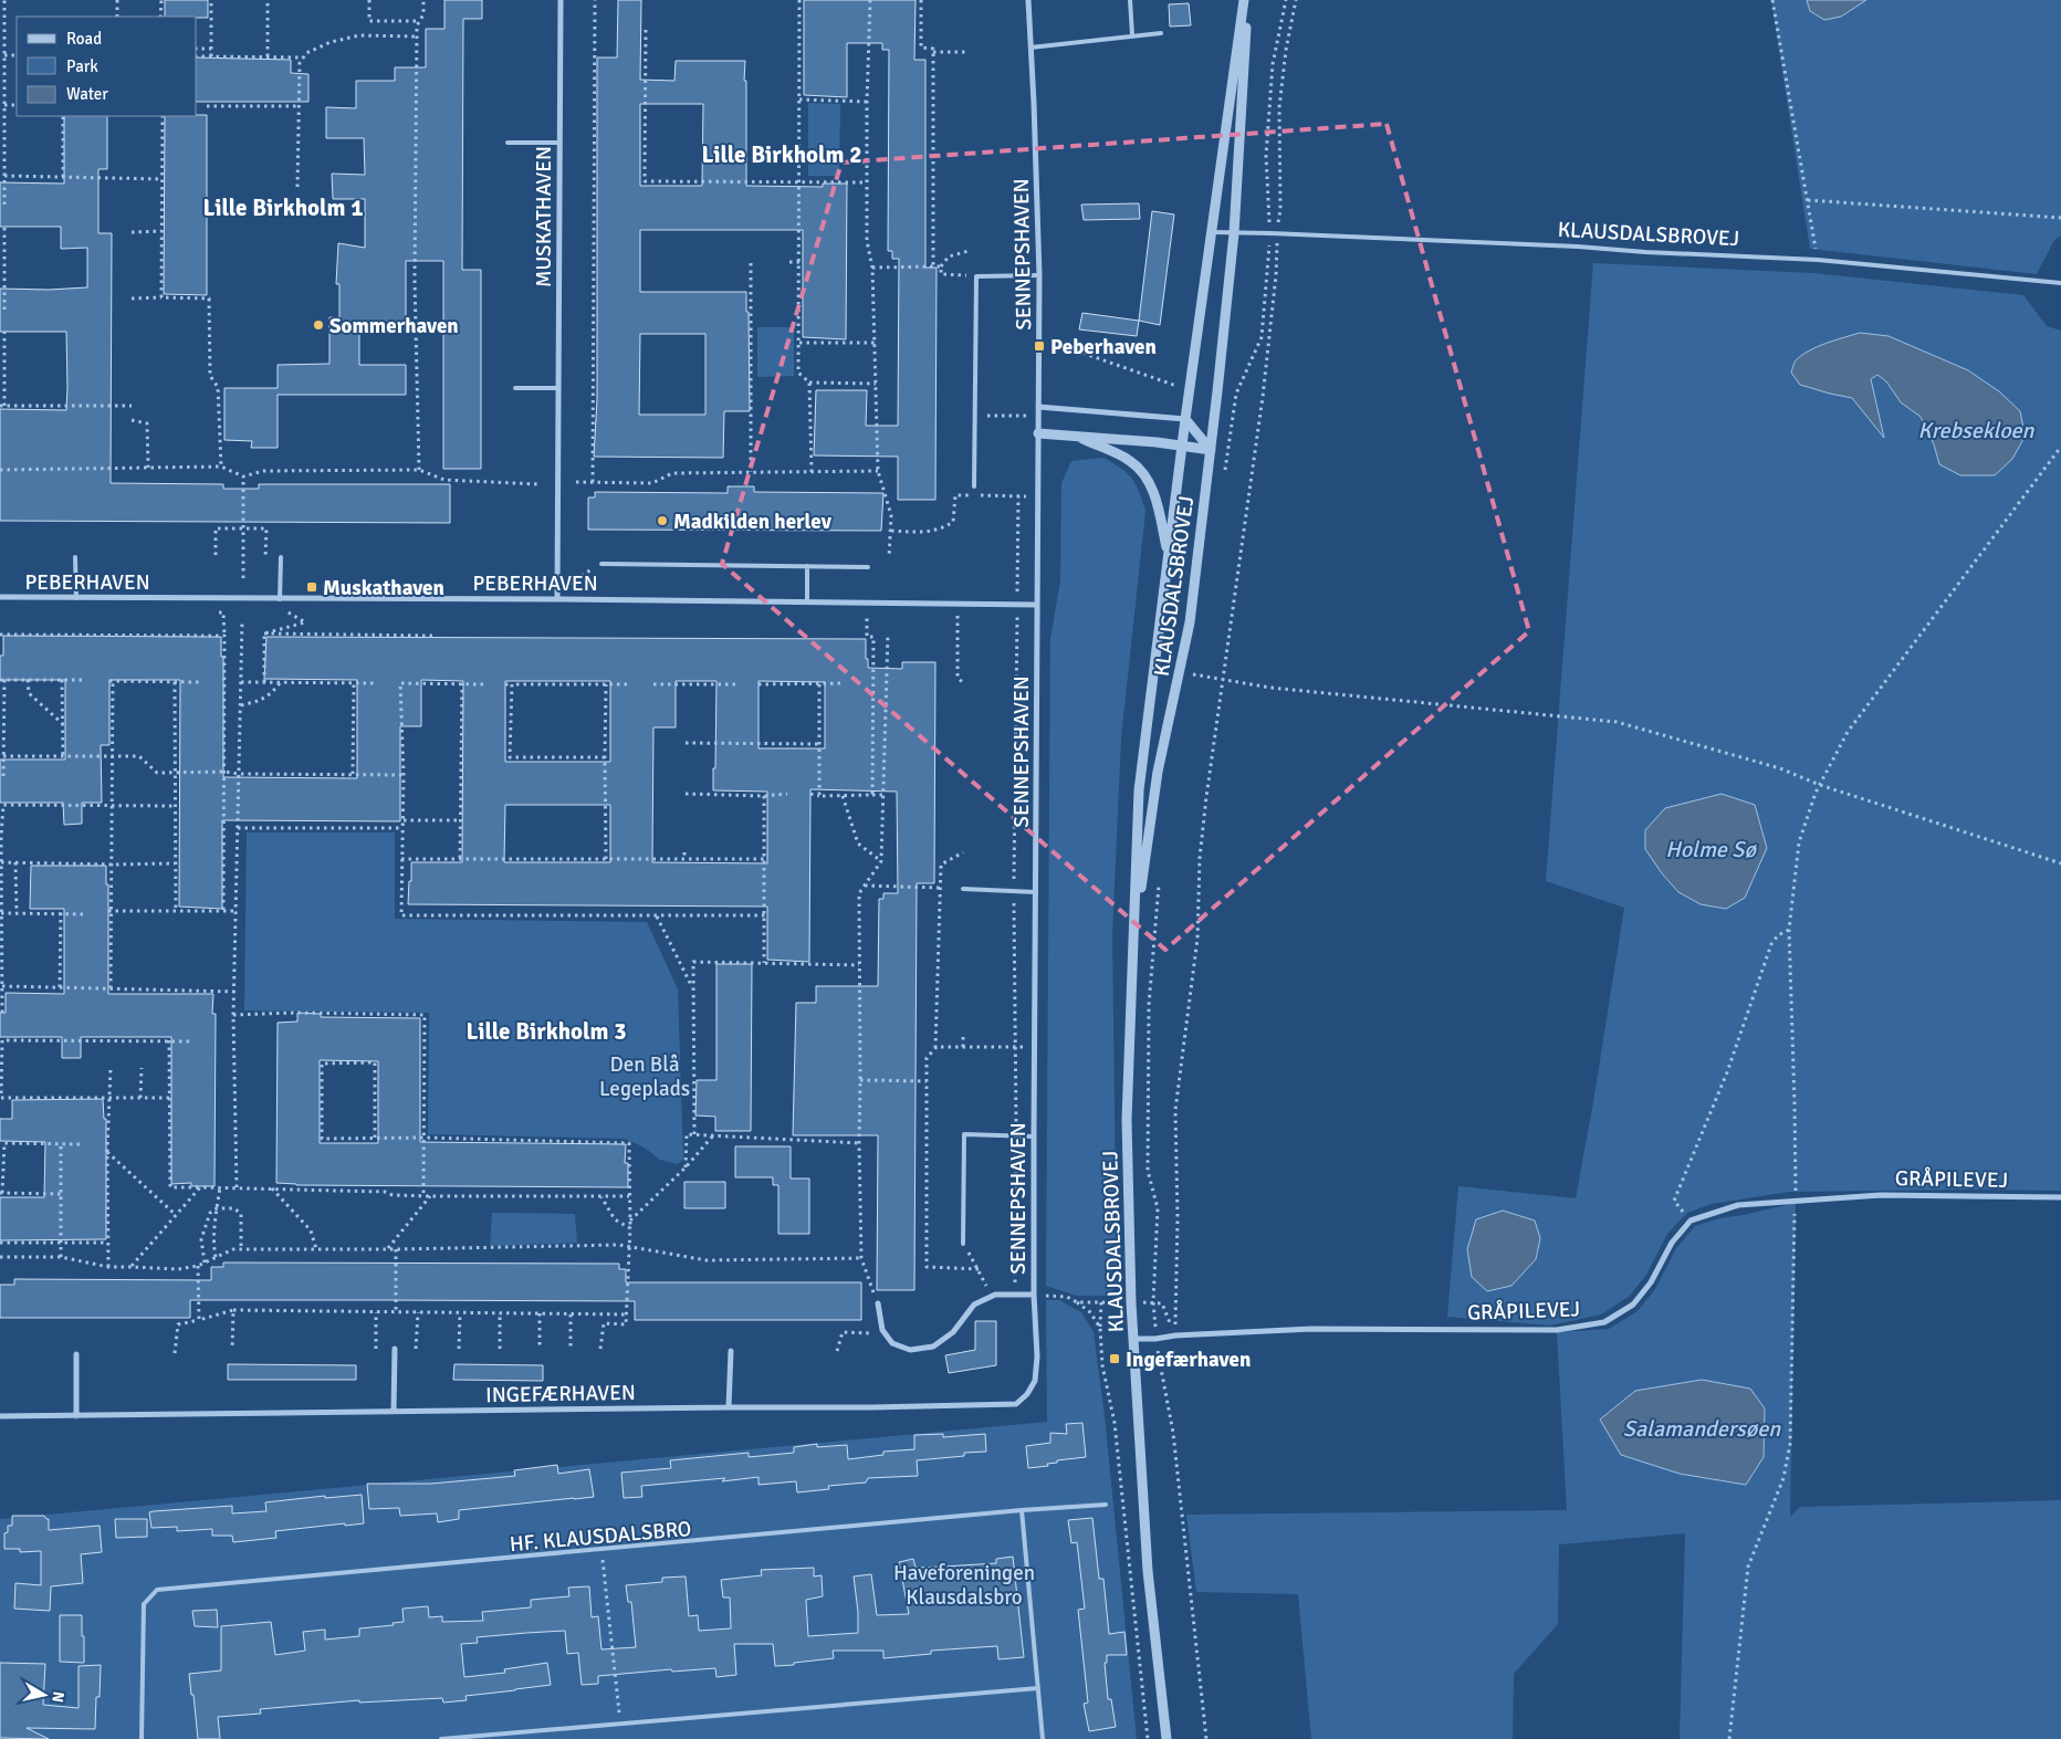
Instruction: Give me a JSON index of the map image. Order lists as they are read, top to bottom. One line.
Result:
{"streets":{"street":["MUSKATHAVEN","KLAUSDALSBROVEJ","SENNEPSHAVEN","PEBERHAVEN","GRÅPILEVEJ","INGEFÆRHAVEN"],"lane":["HF. KLAUSDALSBRO"]},"crossings":[["MUSKATHAVEN","PEBERHAVEN"],["KLAUSDALSBROVEJ","GRÅPILEVEJ"],["SENNEPSHAVEN","PEBERHAVEN"],["SENNEPSHAVEN","INGEFÆRHAVEN"]],"districts":["Lille Birkholm 2","Lille Birkholm 1","Lille Birkholm 3"],"water":["Krebsekloen","Holme Sø","Salamandersøen"],"parks":["Den Blå Legeplads","Haveforeningen Klausdalsbro"],"places":{"other":["Sommerhaven","Madkilden herlev"],"transit":["Peberhaven","Muskathaven","Ingefærhaven"]},"legend":["Road","Park","Water"],"north":"right"}
